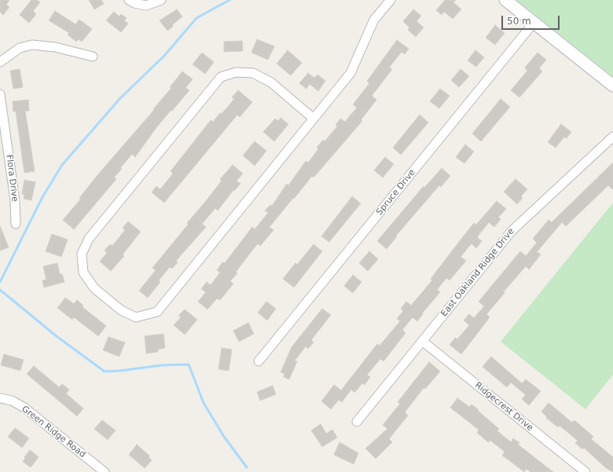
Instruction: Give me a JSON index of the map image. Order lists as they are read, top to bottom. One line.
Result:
{"streets":{"street":["Flora Drive","Spruce Drive","East Oakland Ridge Drive","Ridgecrest Drive","Green Ridge Road"]},"crossings":[["East Oakland Ridge Drive","Ridgecrest Drive"]],"scale_bar":"50 m"}
